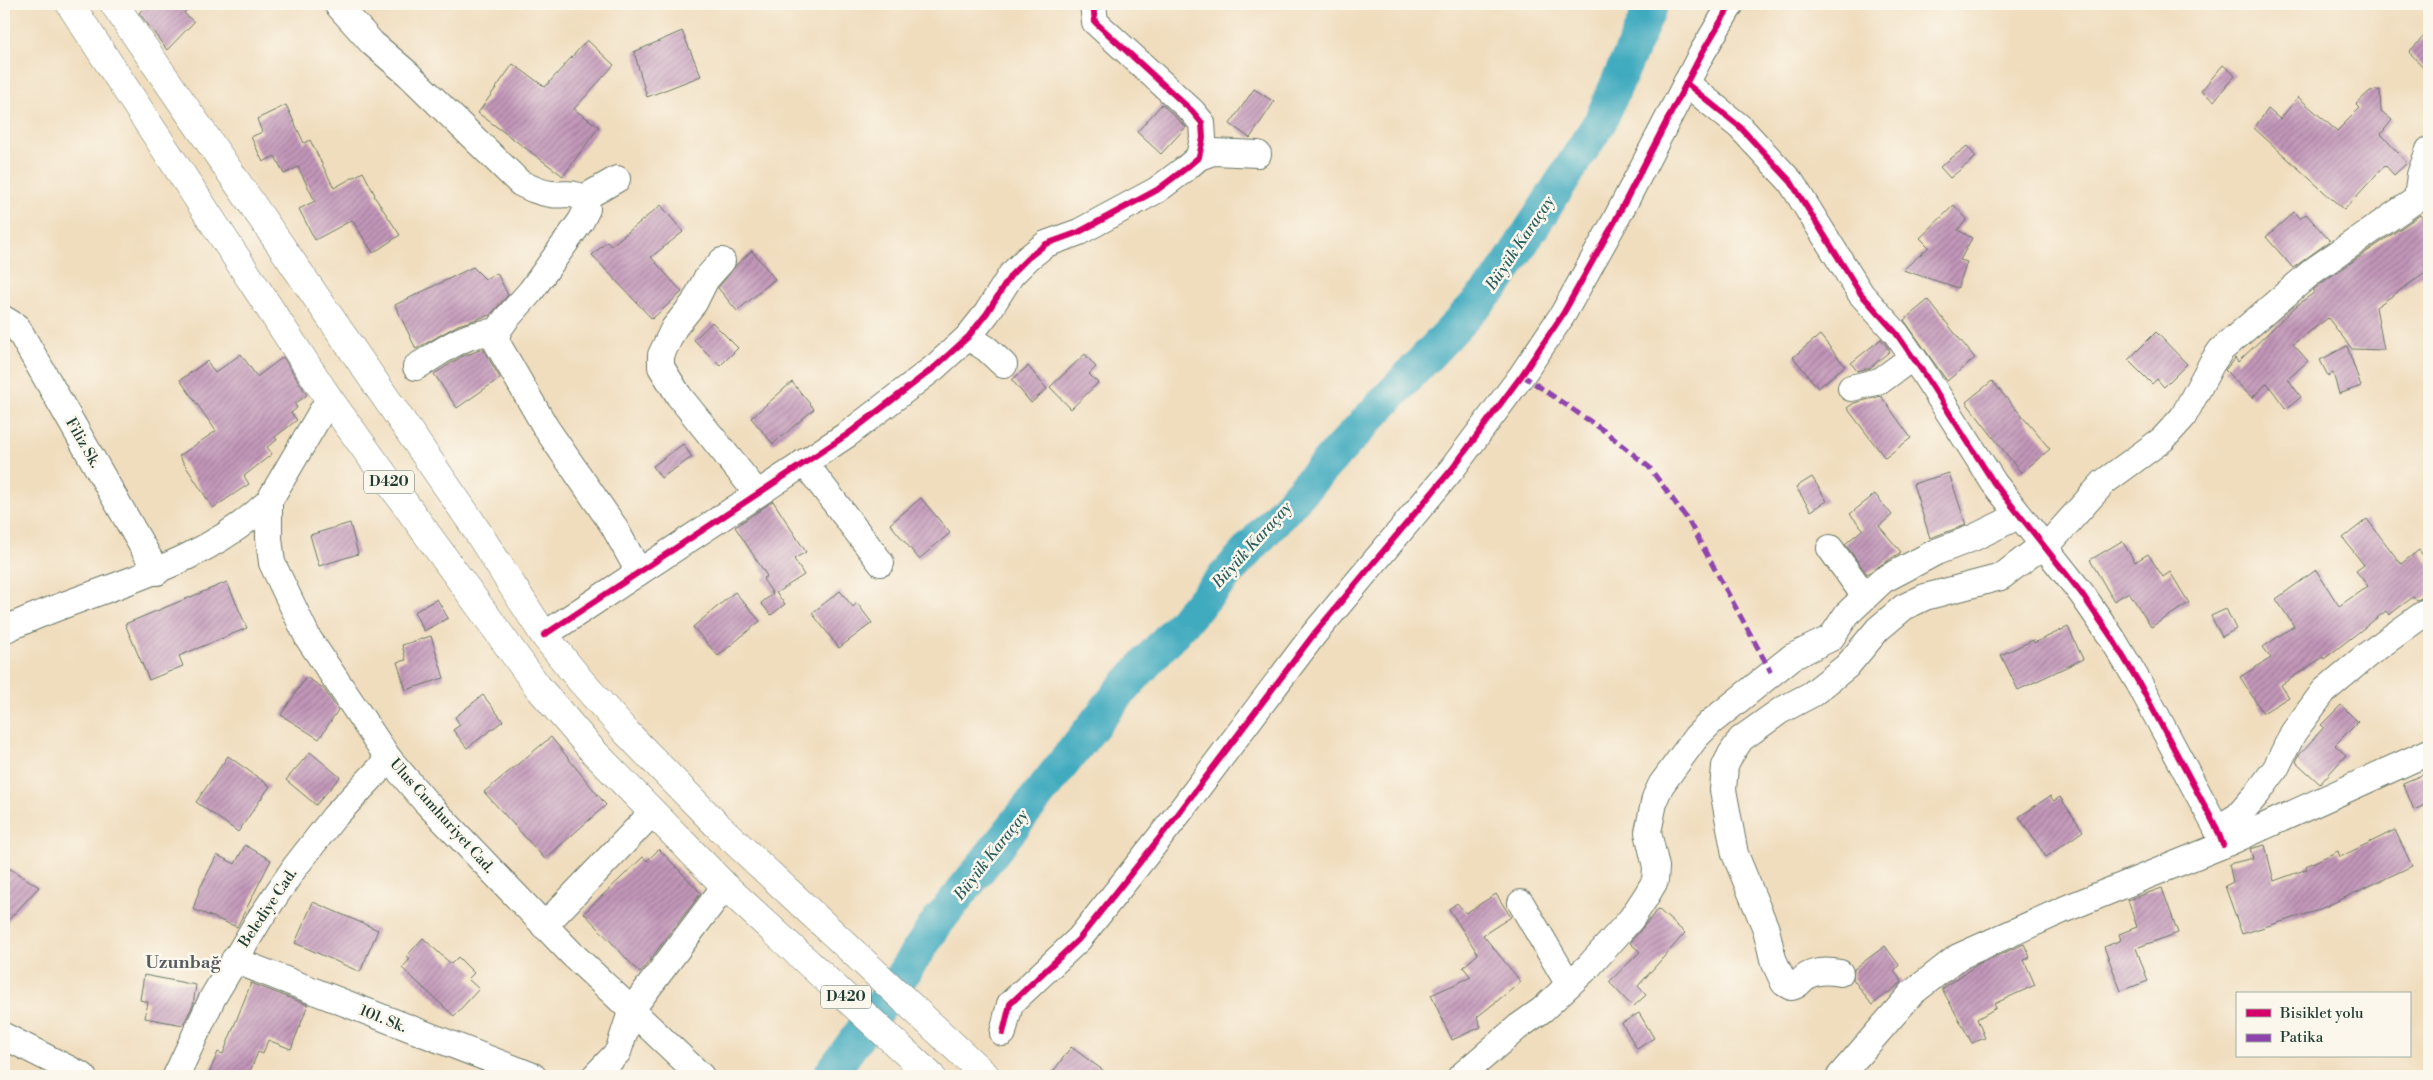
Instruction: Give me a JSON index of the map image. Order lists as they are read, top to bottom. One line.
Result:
{"streets":{"highway":["D420"],"street":["Filiz Sk.","Ulus Cumhuriyet Cad.","Belediye Cad.","101. Sk."]},"crossings":[["D420","Ulus Cumhuriyet Cad."],["Ulus Cumhuriyet Cad.","Belediye Cad."],["Belediye Cad.","101. Sk."]],"districts":["Uzunbağ"],"water":["Büyük Karaçay"],"legend":["Bisiklet yolu","Patika"]}
